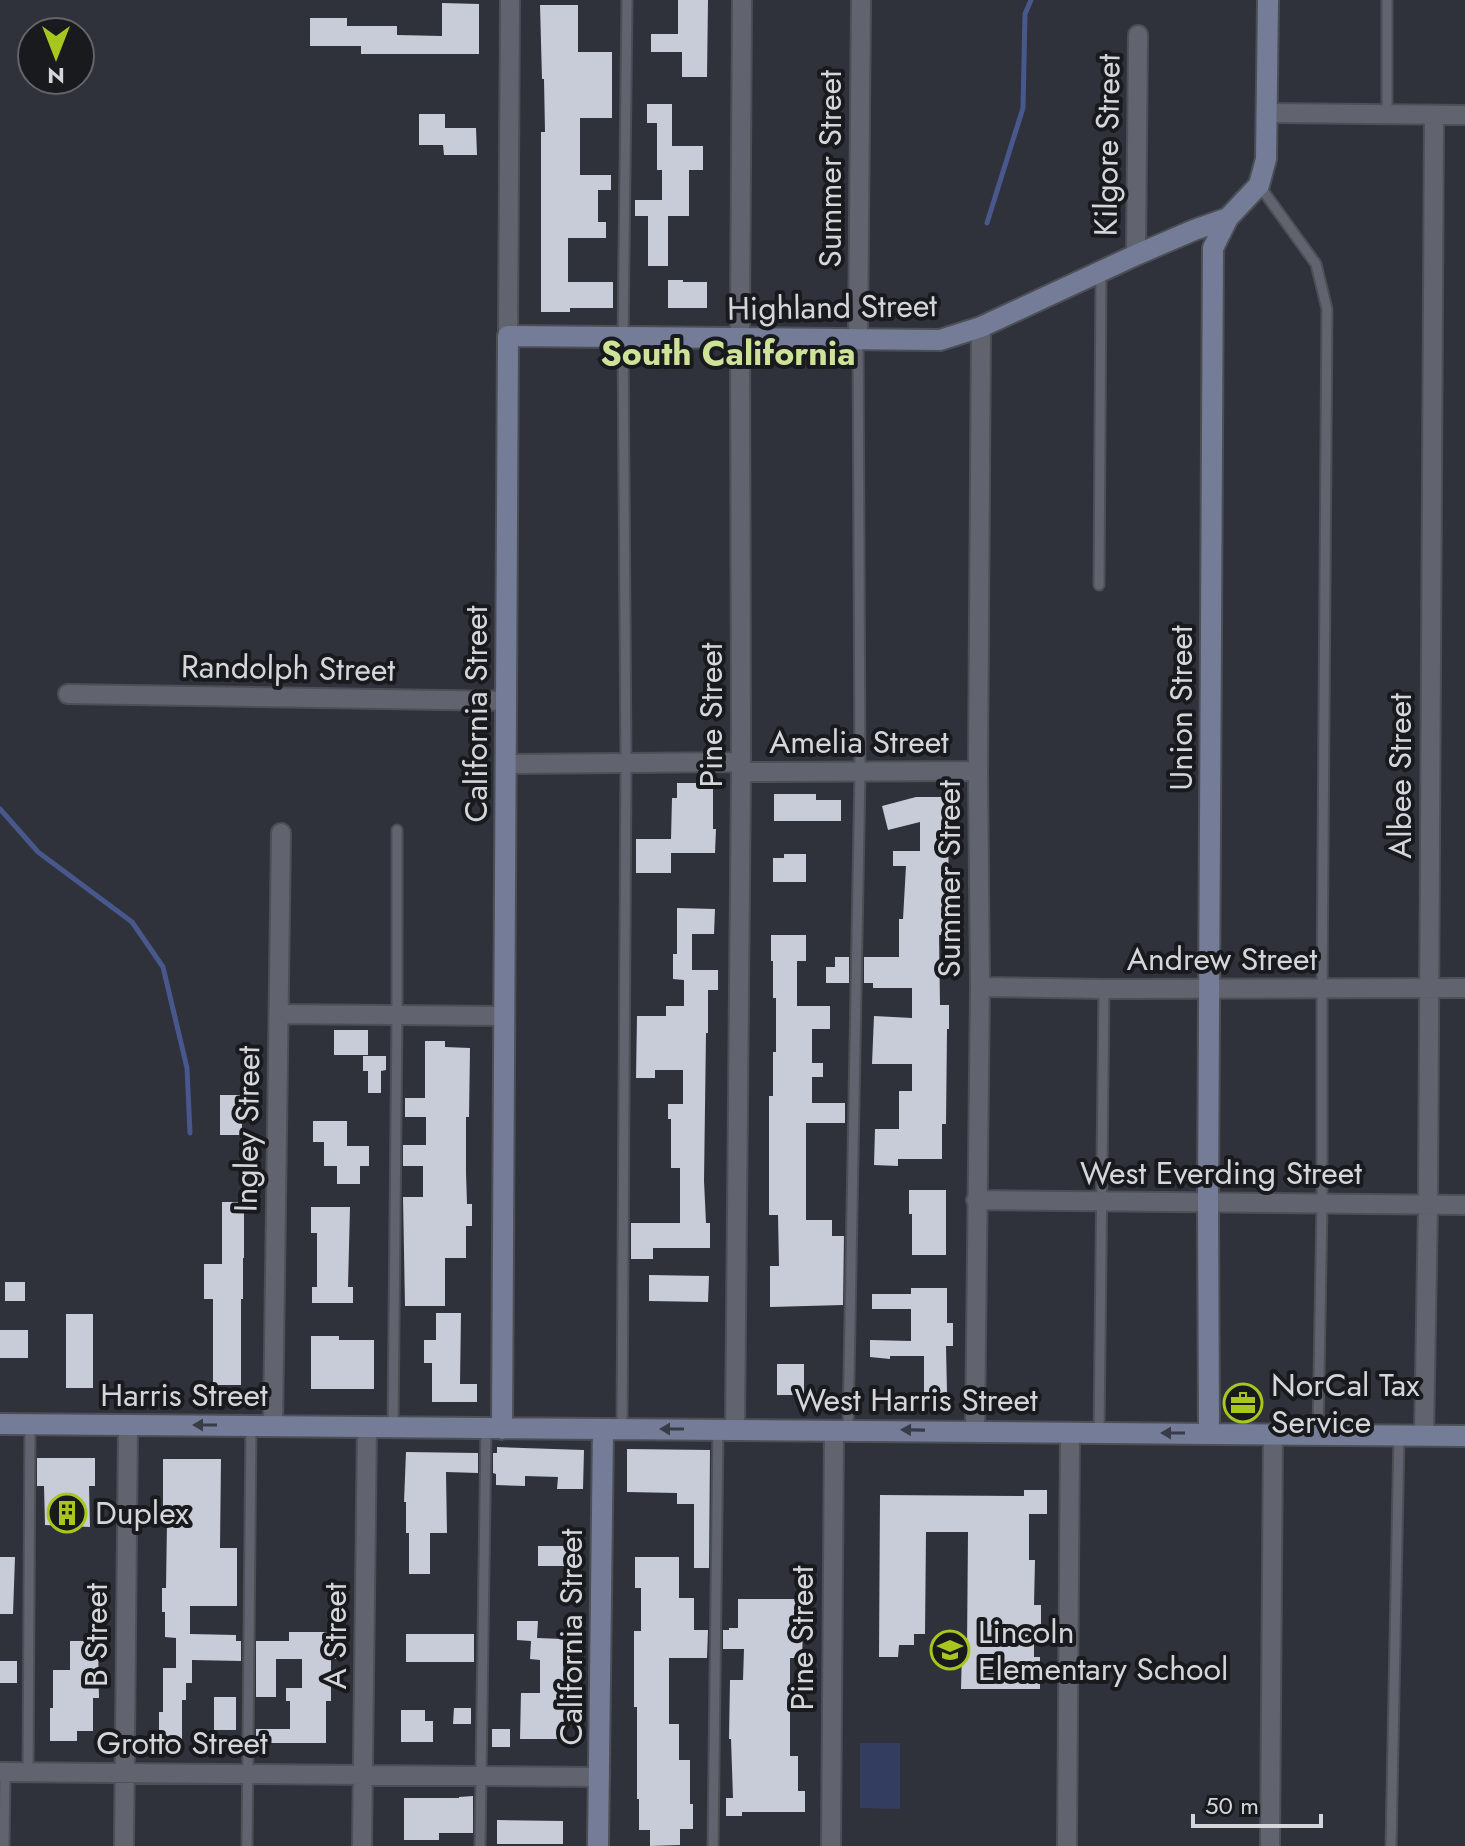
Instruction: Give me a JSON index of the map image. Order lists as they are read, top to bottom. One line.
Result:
{"streets":{"street":["Kilgore Street","Summer Street","Highland Street","Randolph Street","Union Street","California Street","Pine Street","Amelia Street","Albee Street","Andrew Street","Ingley Street","West Everding Street","Harris Street","West Harris Street","B Street","A Street","Grotto Street"]},"crossings":[["Kilgore Street","Highland Street"],["Summer Street","Highland Street"],["Summer Street","Amelia Street"],["Summer Street","Andrew Street"],["Summer Street","West Everding Street"],["Summer Street","West Harris Street"],["Highland Street","Union Street"],["Highland Street","California Street"],["Highland Street","Pine Street"],["Randolph Street","California Street"],["Union Street","Andrew Street"],["Union Street","West Everding Street"],["Union Street","West Harris Street"],["California Street","Amelia Street"],["California Street","West Harris Street"],["California Street","Grotto Street"],["Pine Street","Amelia Street"],["Pine Street","West Harris Street"],["Albee Street","Andrew Street"],["Albee Street","West Everding Street"],["Albee Street","West Harris Street"],["Ingley Street","Harris Street"],["Harris Street","West Harris Street"],["Harris Street","B Street"],["Harris Street","A Street"],["West Harris Street","A Street"],["B Street","Grotto Street"],["A Street","Grotto Street"]],"districts":["South California"],"places":{"office":["NorCal Tax Service"],"building":["Duplex"],"school or university":["Lincoln Elementary School"]},"scale_bar":"50 m","north":"bottom"}
